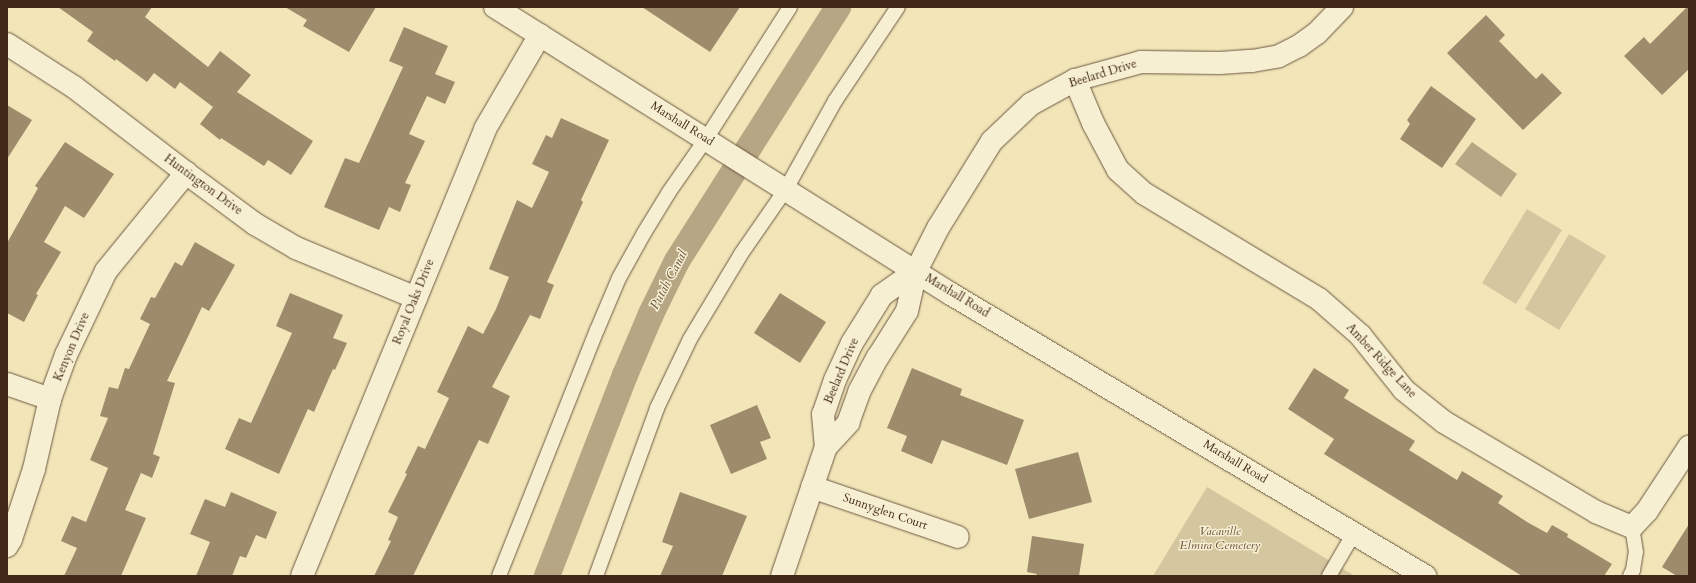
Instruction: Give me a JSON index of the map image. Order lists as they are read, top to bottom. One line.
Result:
{"streets":{"street":["Beelard Drive","Marshall Road","Huntington Drive","Royal Oaks Drive","Kenyon Drive","Amber Ridge Lane","Sunnyglen Court"]},"crossings":[["Beelard Drive","Marshall Road"],["Beelard Drive","Amber Ridge Lane"],["Beelard Drive","Sunnyglen Court"],["Marshall Road","Royal Oaks Drive"],["Huntington Drive","Royal Oaks Drive"],["Huntington Drive","Kenyon Drive"]],"water":["Putah Canal"],"parks":["Vacaville Elmira Cemetery"]}
